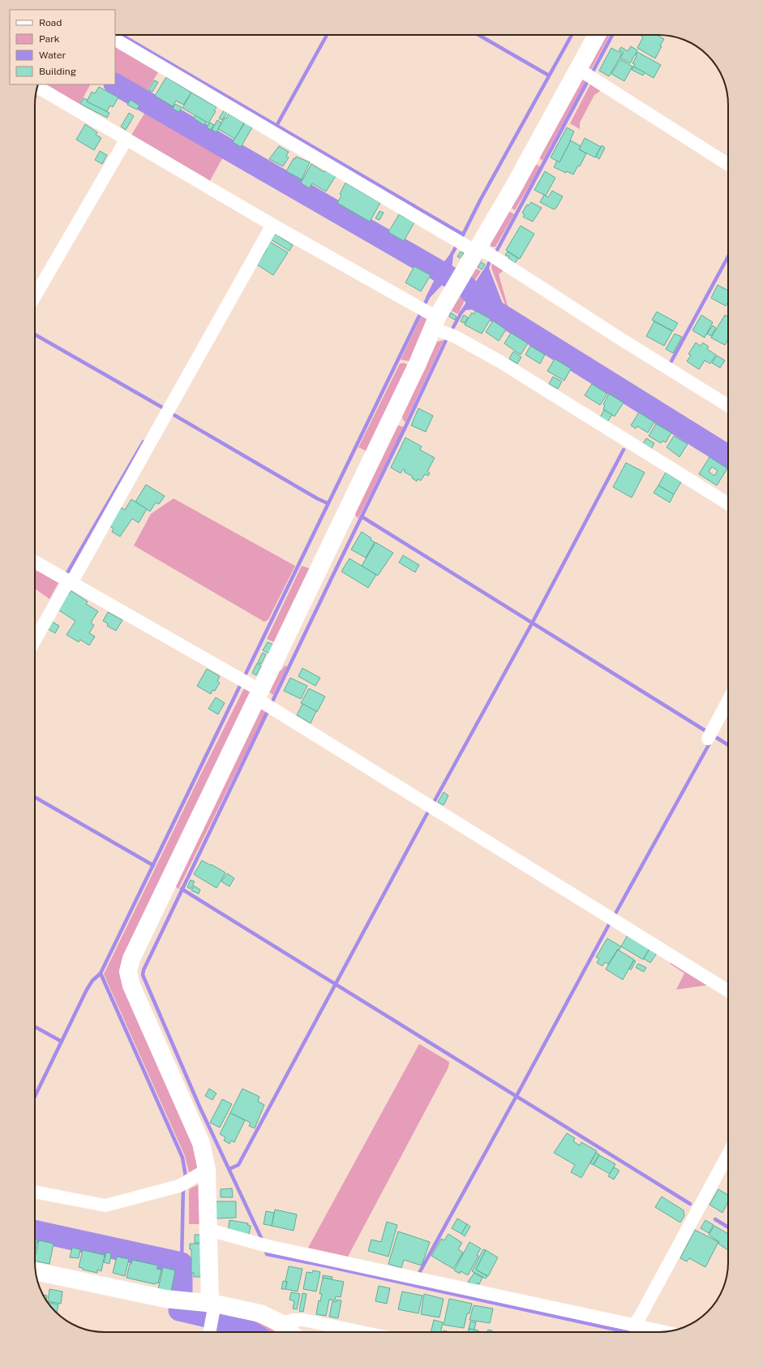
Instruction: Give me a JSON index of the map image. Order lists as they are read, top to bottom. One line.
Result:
{"legend":["Road","Park","Water","Building"]}
